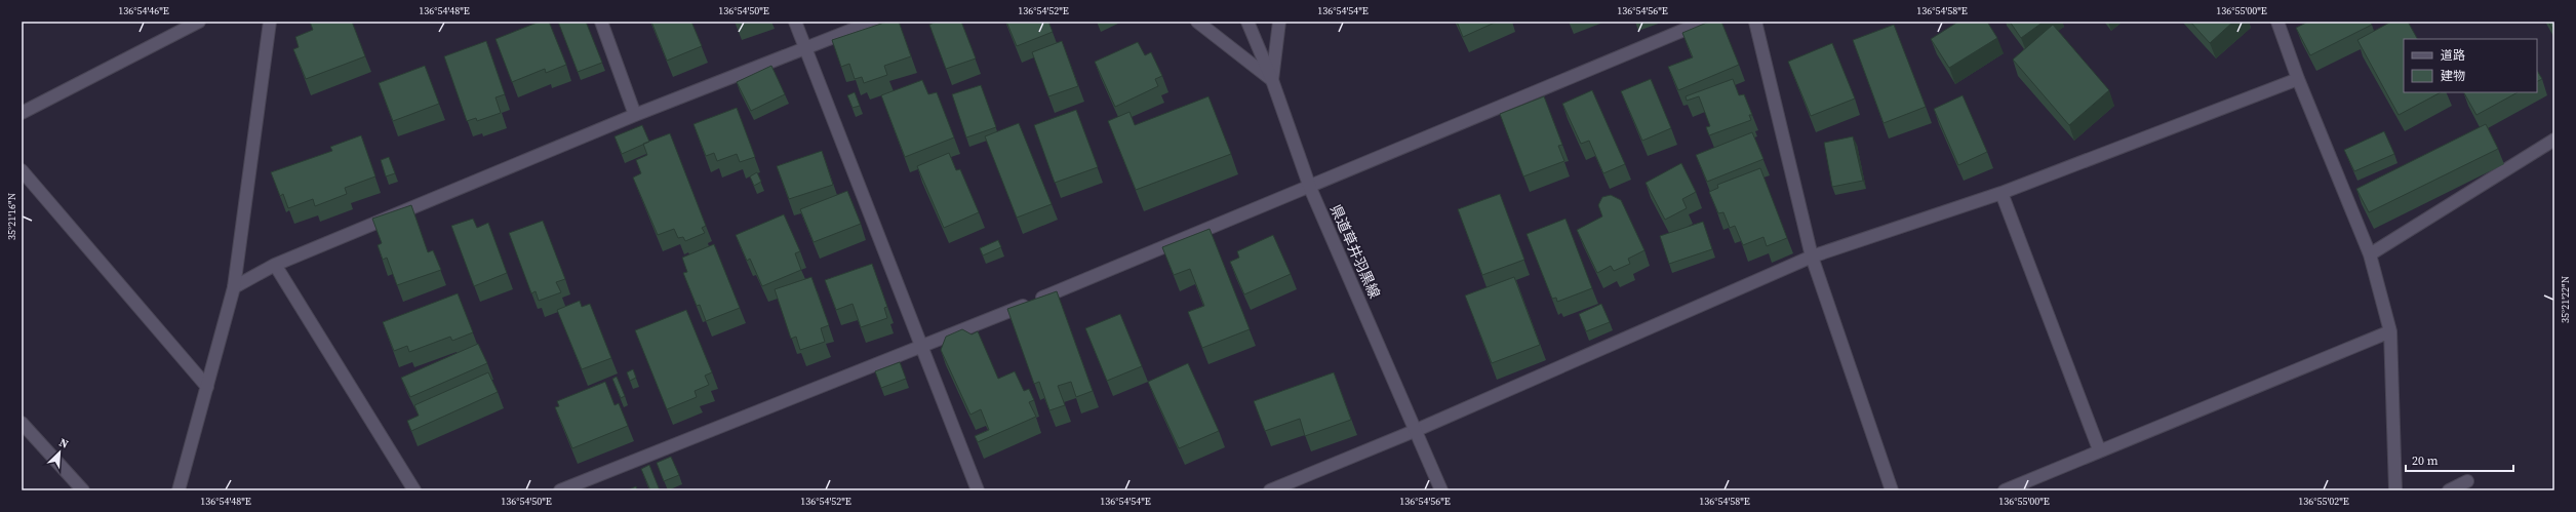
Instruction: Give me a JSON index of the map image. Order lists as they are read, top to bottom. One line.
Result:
{"streets":{"street":["県道草井羽黒線"]},"legend":["道路","建物"],"scale_bar":"20 m","north":"top right","coordinates":["136°54'46\"E","136°54'48\"E","136°54'50\"E","136°54'52\"E","136°54'54\"E","136°54'56\"E","136°54'58\"E","136°55'00\"E","35°21'16\"N","35°21'22\"N","136°55'02\"E"]}
